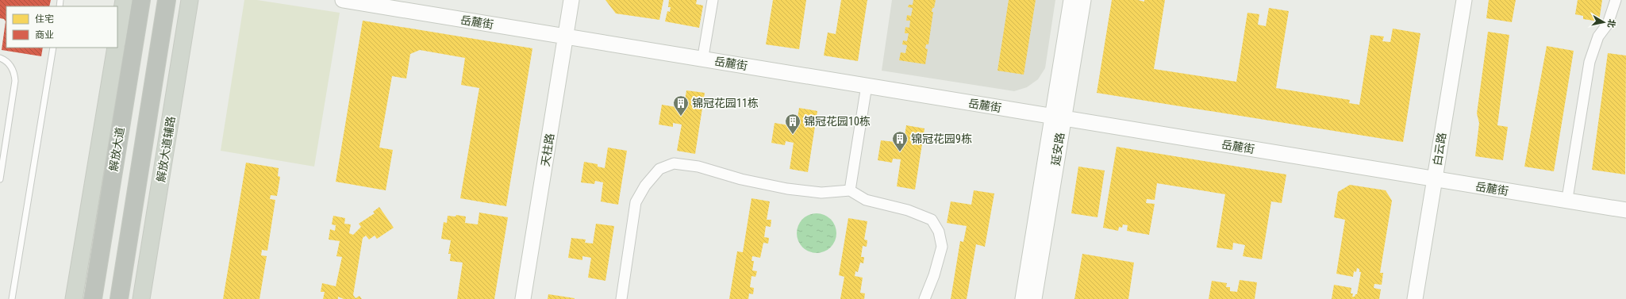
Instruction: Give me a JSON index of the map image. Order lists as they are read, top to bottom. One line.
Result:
{"streets":{"highway":["解放大道"],"main road":["解放大道辅路"],"street":["岳麓街","延安路","白云路","天柱路"]},"crossings":[["岳麓街","延安路"],["岳麓街","白云路"],["岳麓街","天柱路"]],"places":{"building":["锦冠花园11栋","锦冠花园10栋","锦冠花园9栋"]},"legend":["住宅","商业"],"north":"right"}
